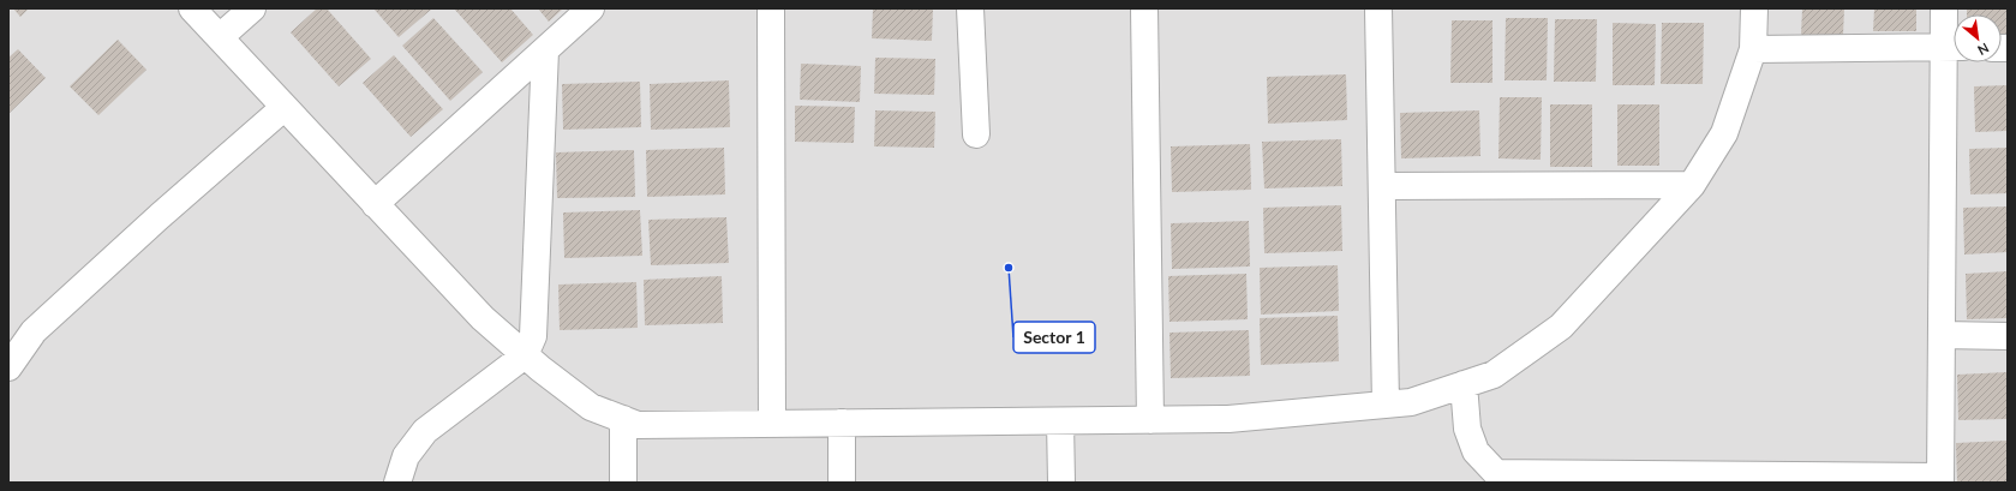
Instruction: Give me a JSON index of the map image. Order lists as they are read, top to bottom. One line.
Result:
{"places":["Sector 1"],"north":"bottom right"}
